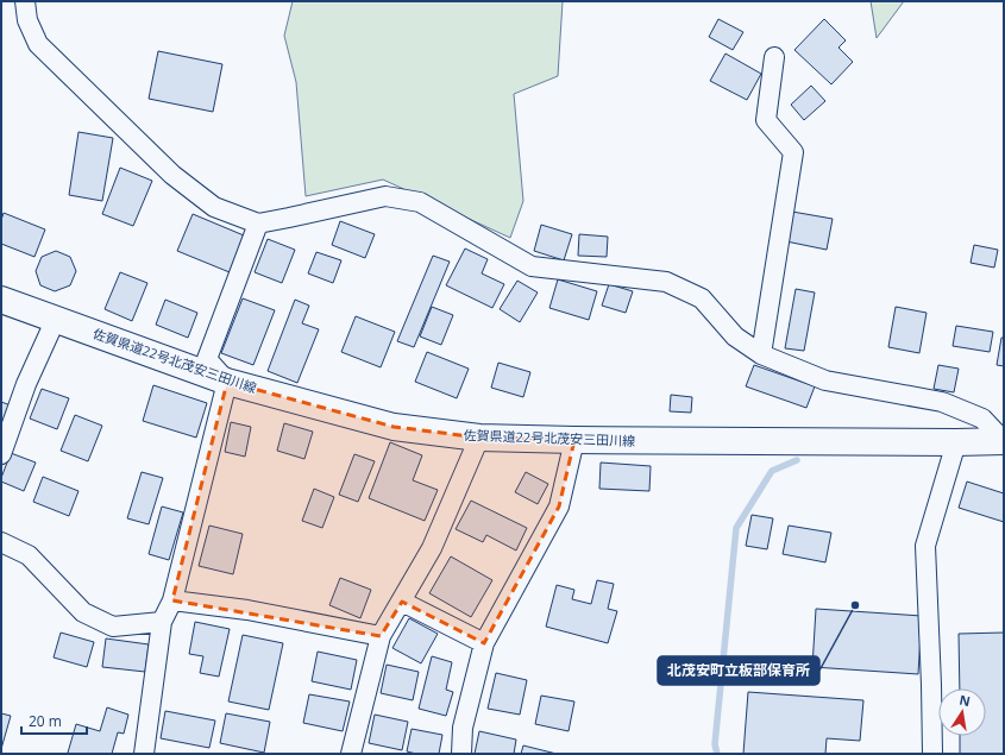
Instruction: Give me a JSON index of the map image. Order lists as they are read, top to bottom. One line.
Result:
{"streets":{"main road":["佐賀県道22号北茂安三田川線"]},"places":["北茂安町立板部保育所"],"scale_bar":"20 m","north":"top"}
